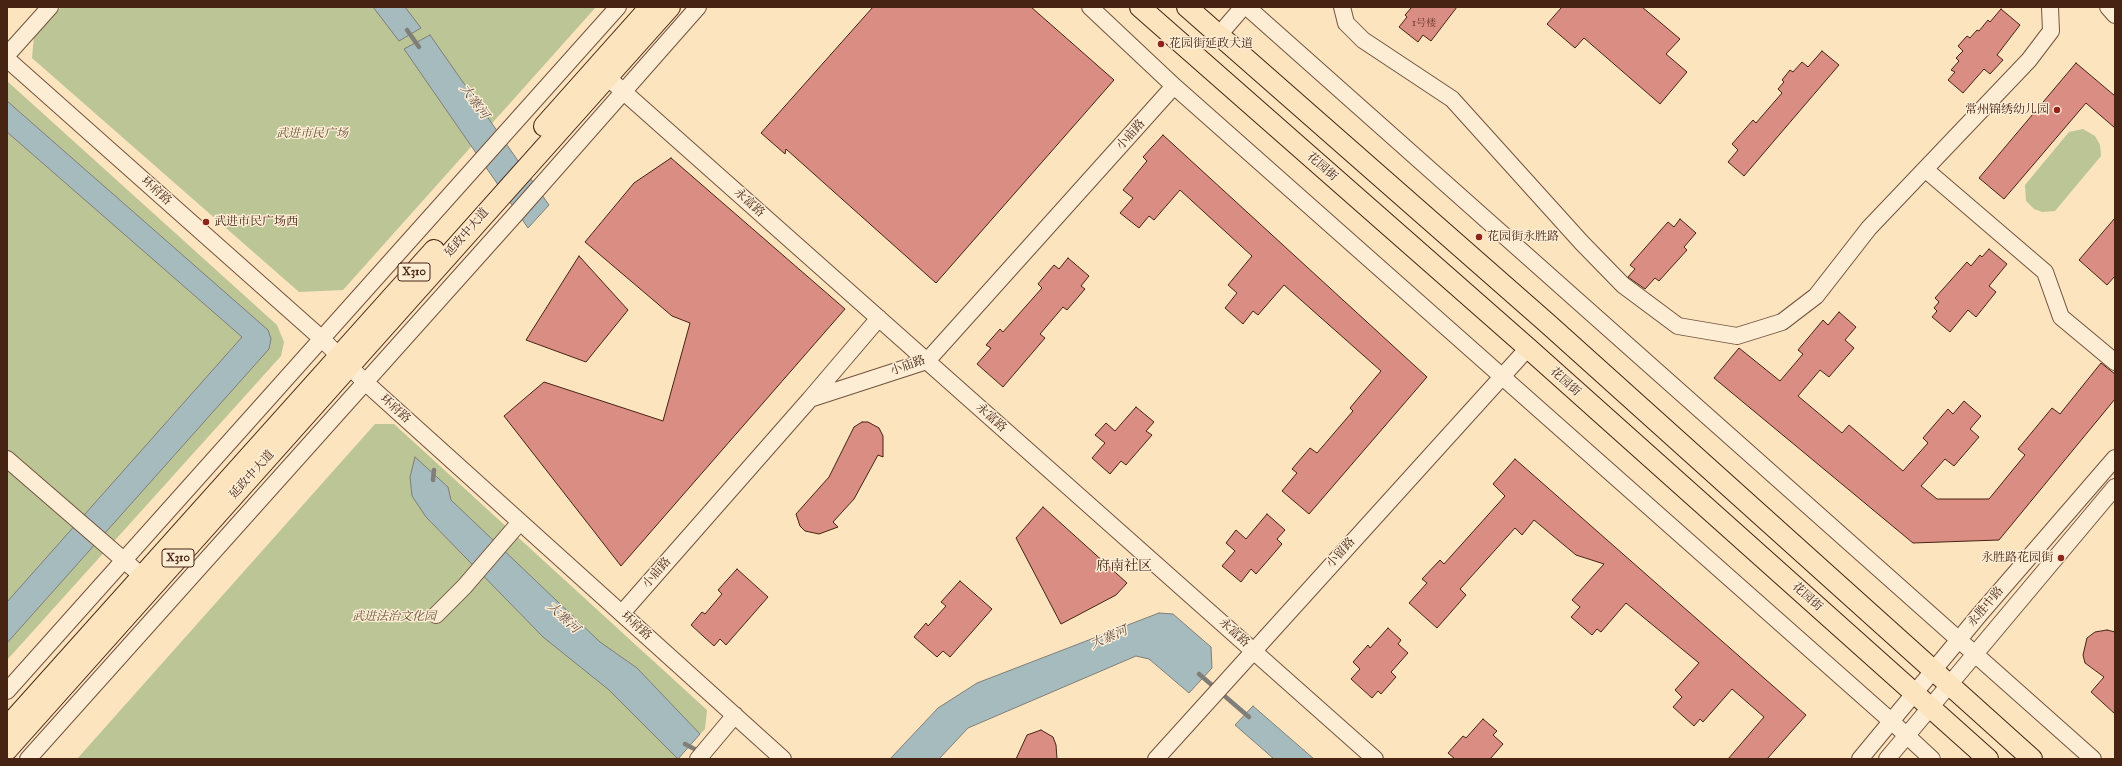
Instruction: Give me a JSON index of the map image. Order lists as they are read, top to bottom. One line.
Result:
{"streets":{"main road":["花园街","延政中大道","X310"],"street":["小庙路","环府路","永富路","小留路","永胜中路"]},"crossings":[["小庙路","环府路"],["小庙路","永富路"],["花园街","小留路"],["花园街","永胜中路"],["环府路","延政中大道"],["永富路","X310"],["永富路","小留路"],["延政中大道","X310"]],"districts":["府南社区"],"water":["大寨河"],"parks":["武进市民广场","武进法治文化园"],"places":["花园街延政大道","常州锦绣幼儿园","武进市民广场西","花园街永胜路","永胜路花园街"],"house_numbers":["1号楼"]}
